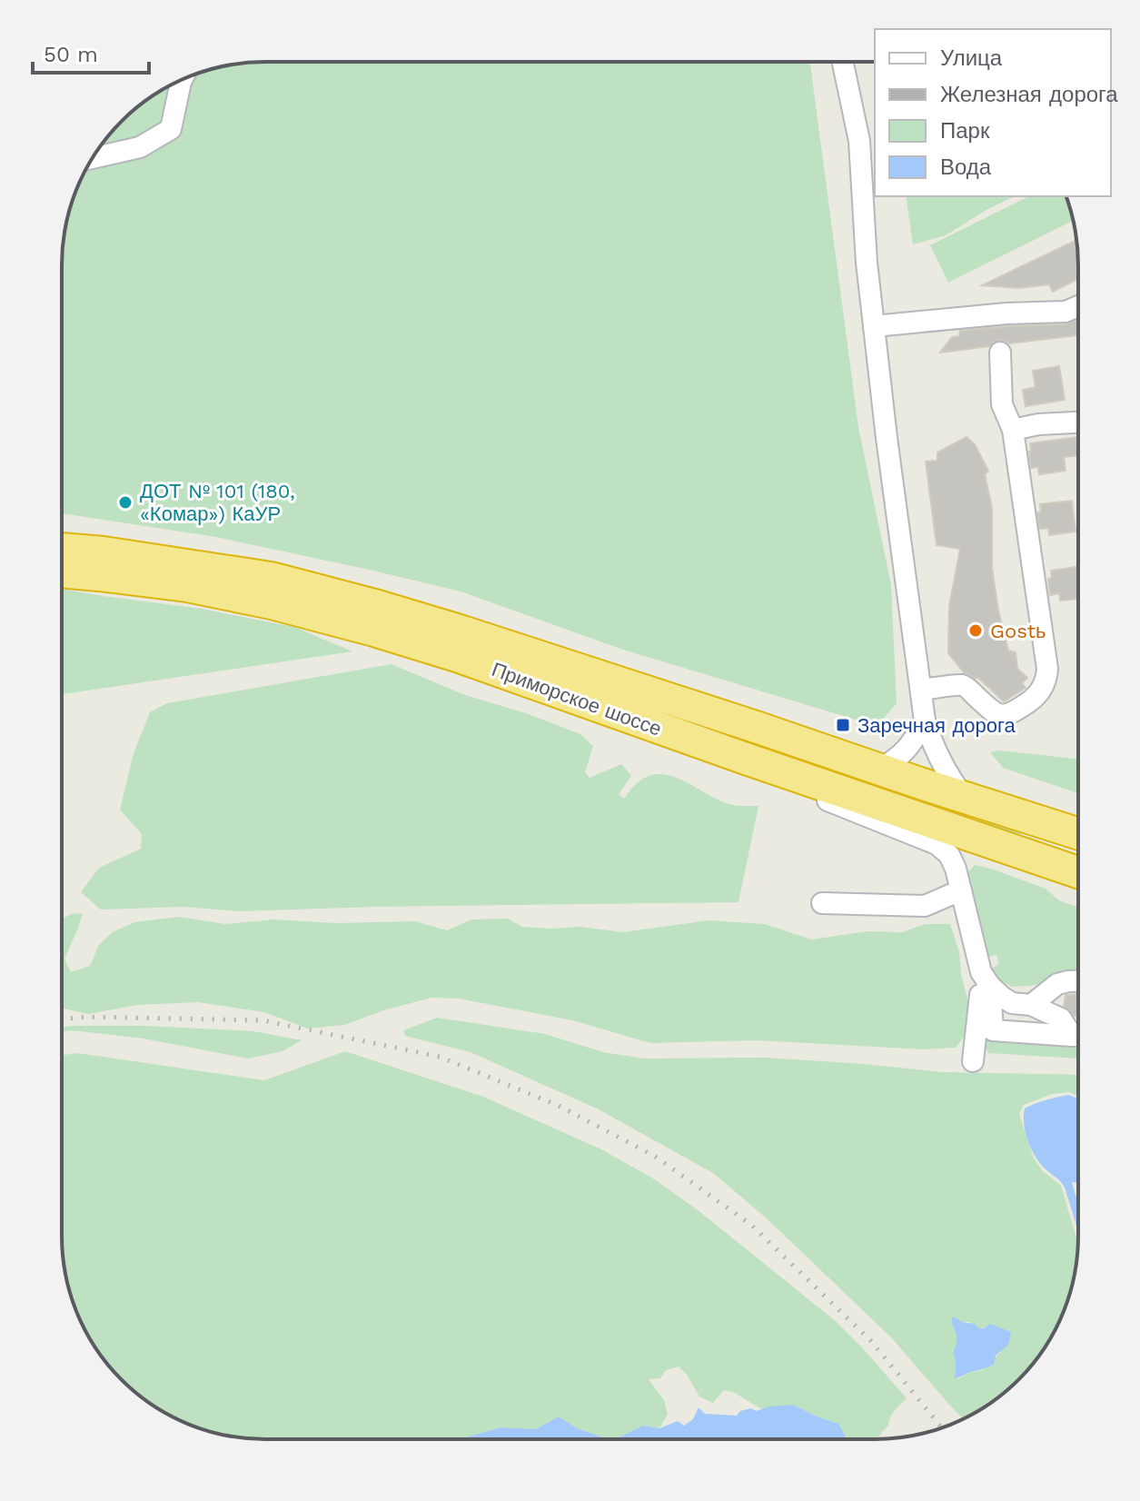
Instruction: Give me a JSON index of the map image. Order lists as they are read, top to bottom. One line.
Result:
{"streets":{"highway":["Приморское шоссе"]},"places":{"other":["ДОТ № 101 (180, «Комар») КаУР","Gostь"],"transit":["Заречная дорога"]},"legend":["Улица","Железная дорога","Парк","Вода"],"scale_bar":"50 m"}
